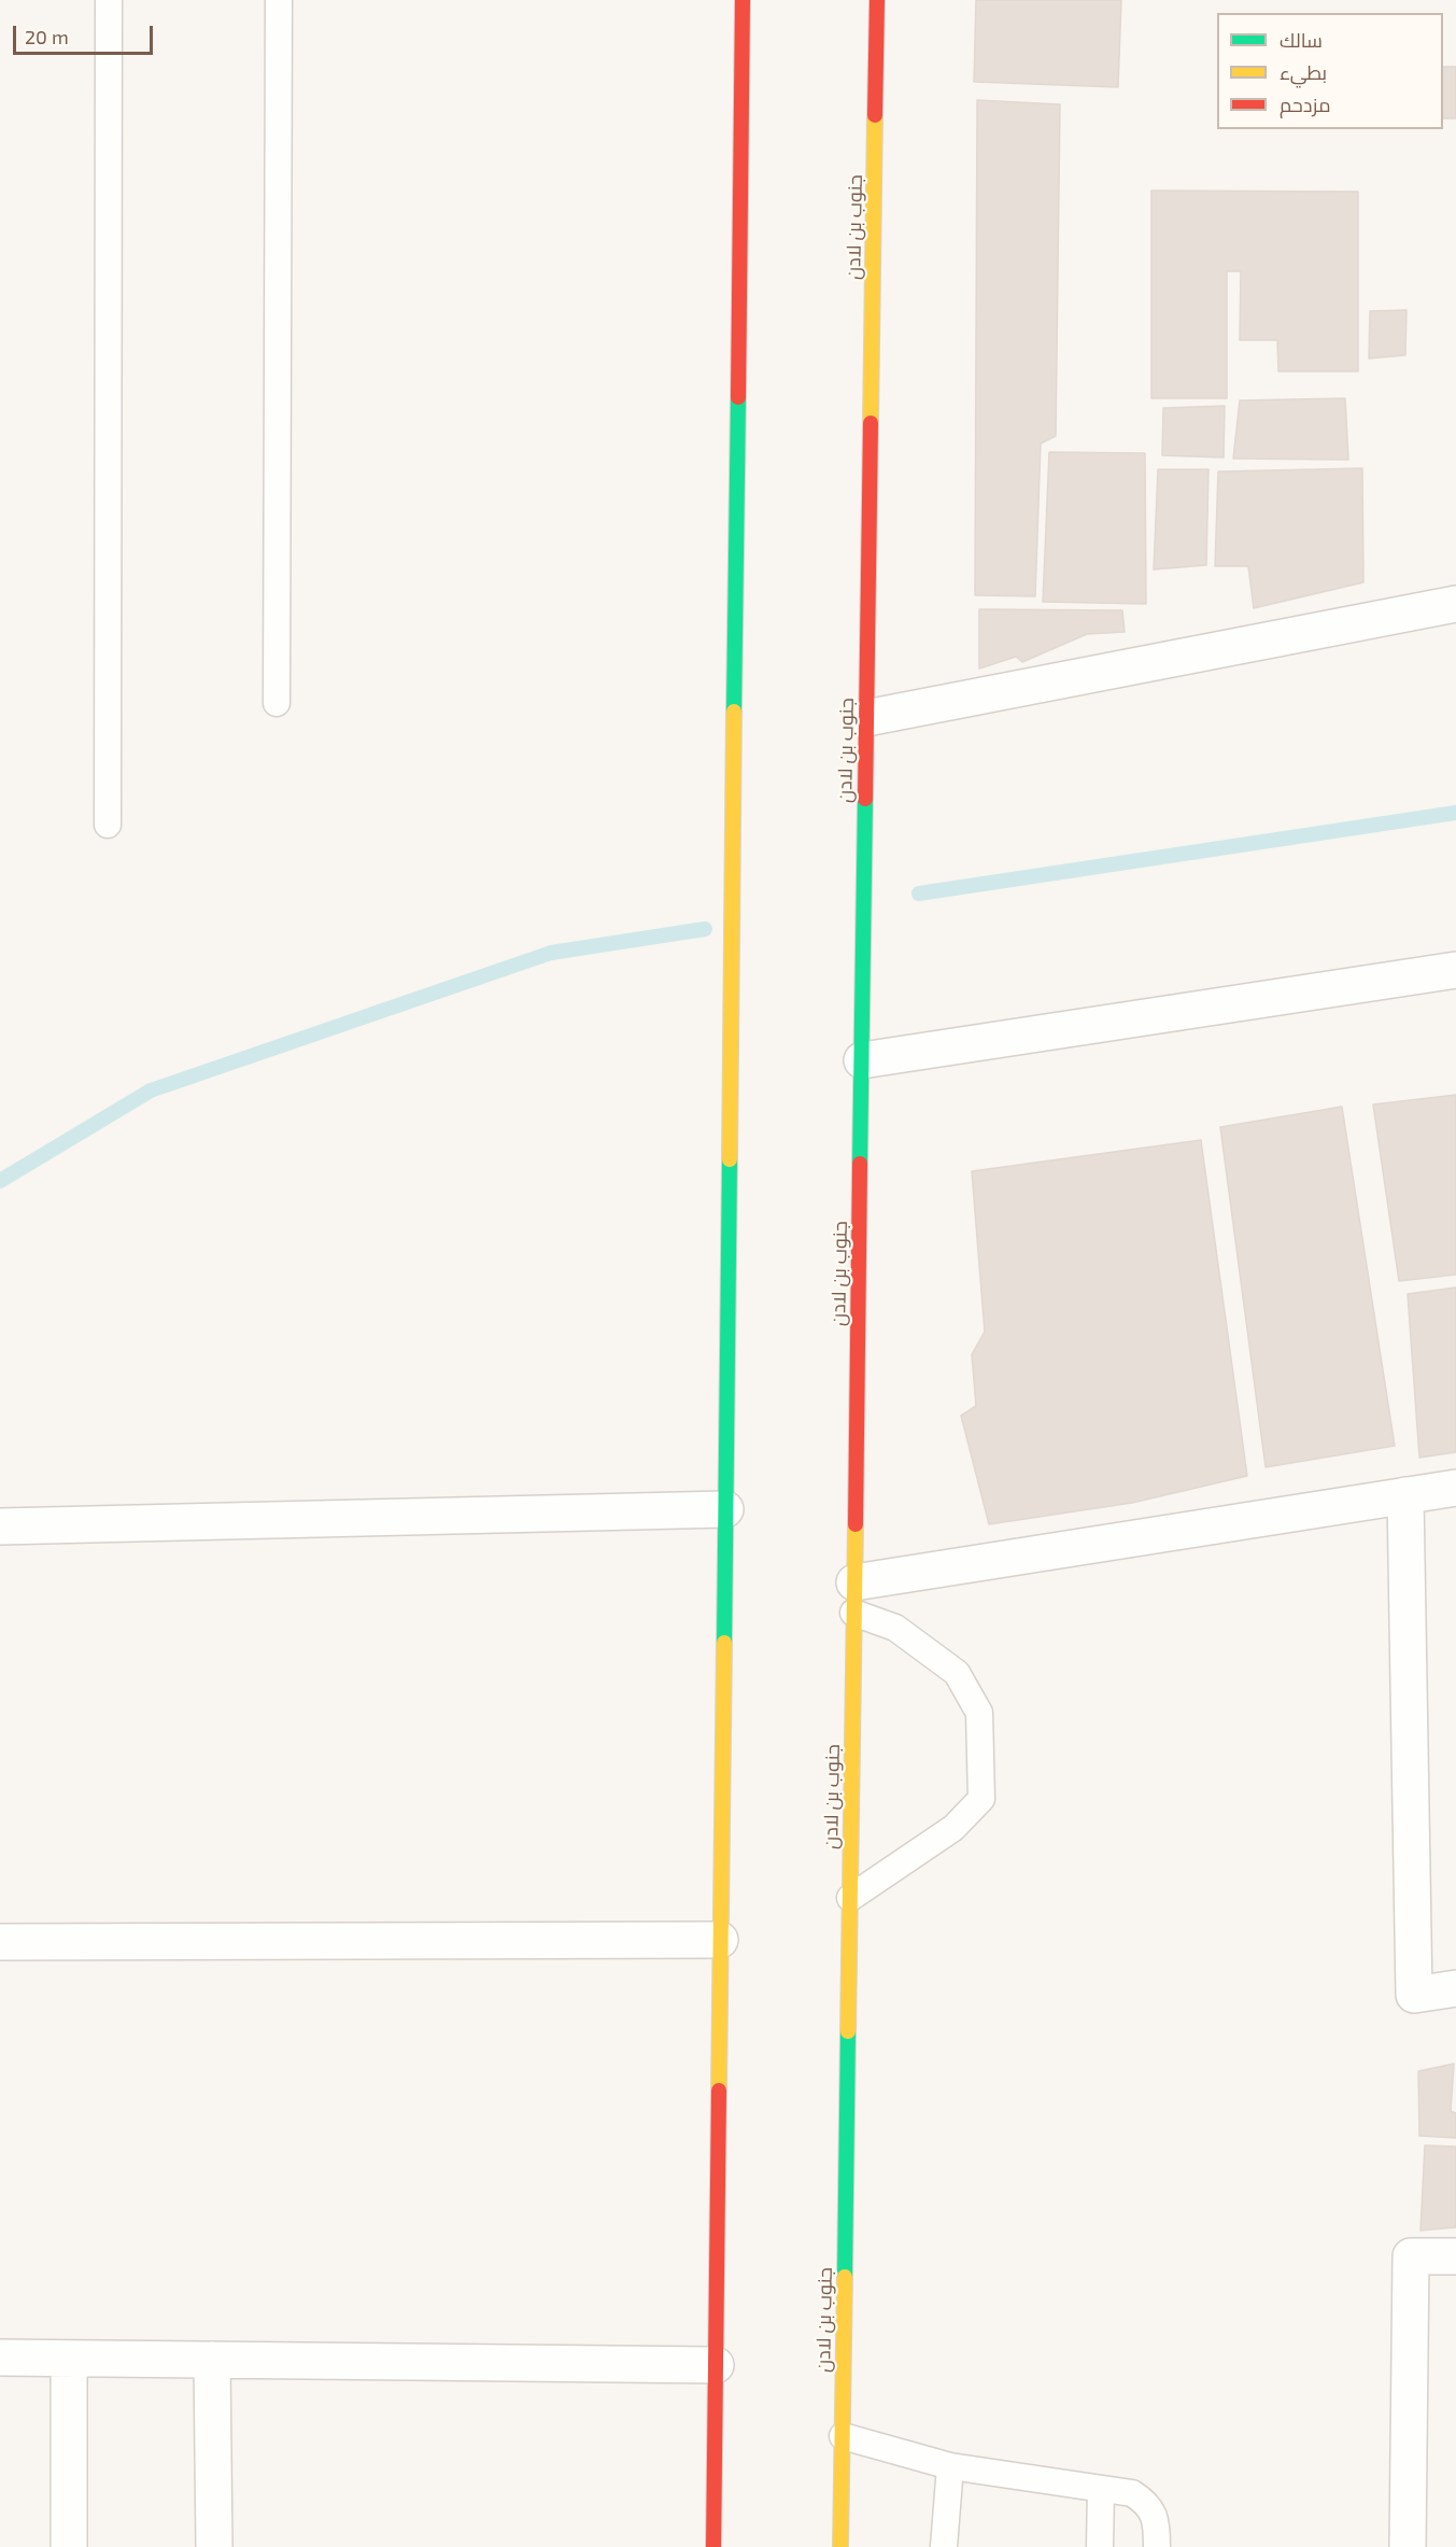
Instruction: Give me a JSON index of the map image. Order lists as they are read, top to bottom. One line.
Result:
{"streets":{"street":["جنوب بن لادن"]},"legend":["سالك","بطيء","مزدحم"],"scale_bar":"20 m"}
